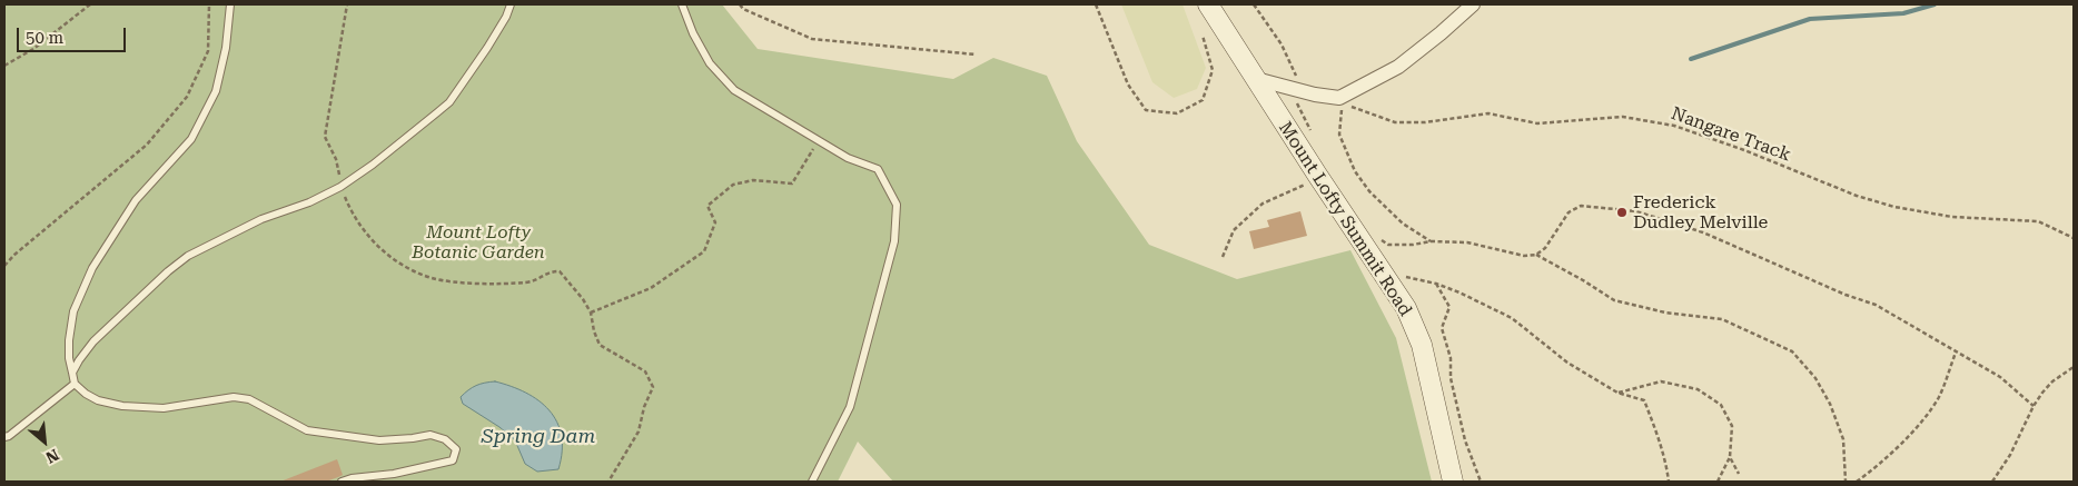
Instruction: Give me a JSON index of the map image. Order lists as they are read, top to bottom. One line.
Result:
{"streets":{"main road":["Mount Lofty Summit Road"],"path":["Nangare Track"]},"water":["Spring Dam"],"parks":["Mount Lofty Botanic Garden"],"places":["Frederick Dudley Melville"],"scale_bar":"50 m","north":"bottom right"}
